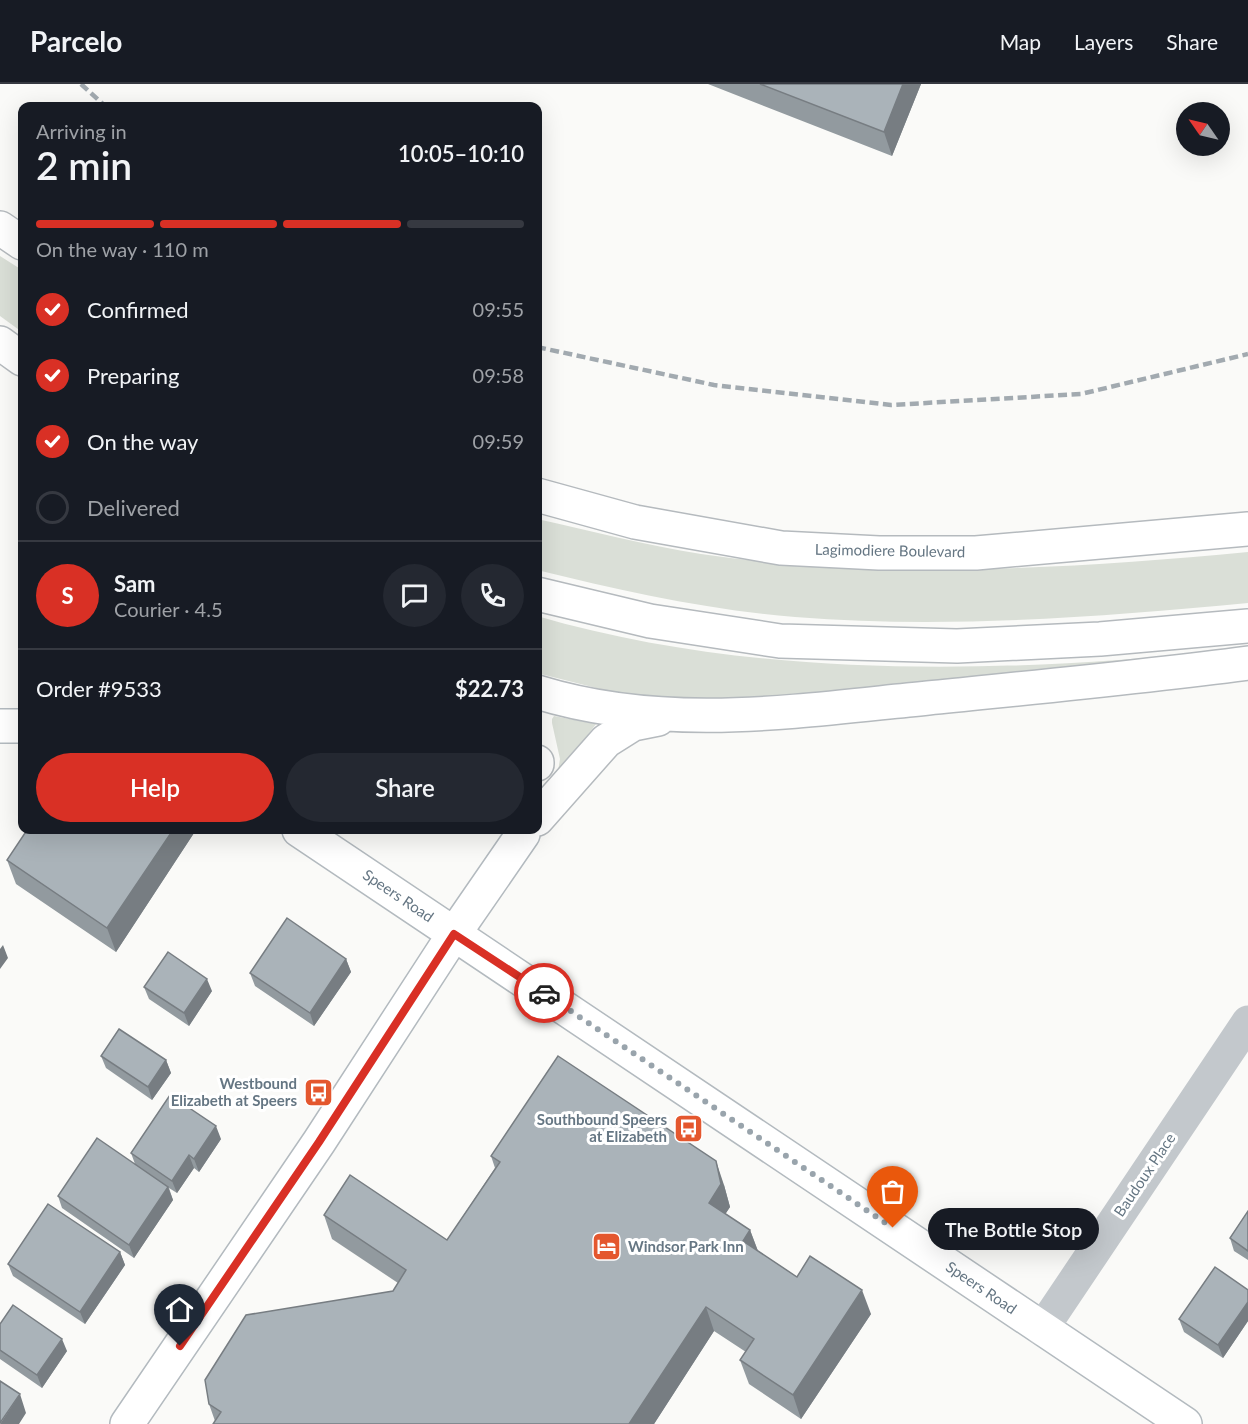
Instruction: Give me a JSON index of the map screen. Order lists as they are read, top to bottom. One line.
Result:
{"streets":{"main road":["Lagimodiere Boulevard","Speers Road"],"street":["Baudoux Place"]},"crossings":[["Speers Road","Baudoux Place"]],"places":{"bus stop":["Westbound Elizabeth at Speers","Southbound Speers at Elizabeth"],"other":["The Bottle Stop"],"hotel":["Windsor Park Inn"]},"north":"top left","page":{"header":"Parcelo","nav":["Map","Layers","Share"],"heading":["2 min","Arriving in","10:05–10:10"],"panel":["Sam","Courier · 4.5","Order #9533","$22.73"],"bar":"On the way · 110 m","list":[["Confirmed","09:55"],["Preparing","09:58"],["On the way","09:59"],"Delivered"],"round":"S","buttons":["Help","Share"],"bubble":"The Bottle Stop"}}
